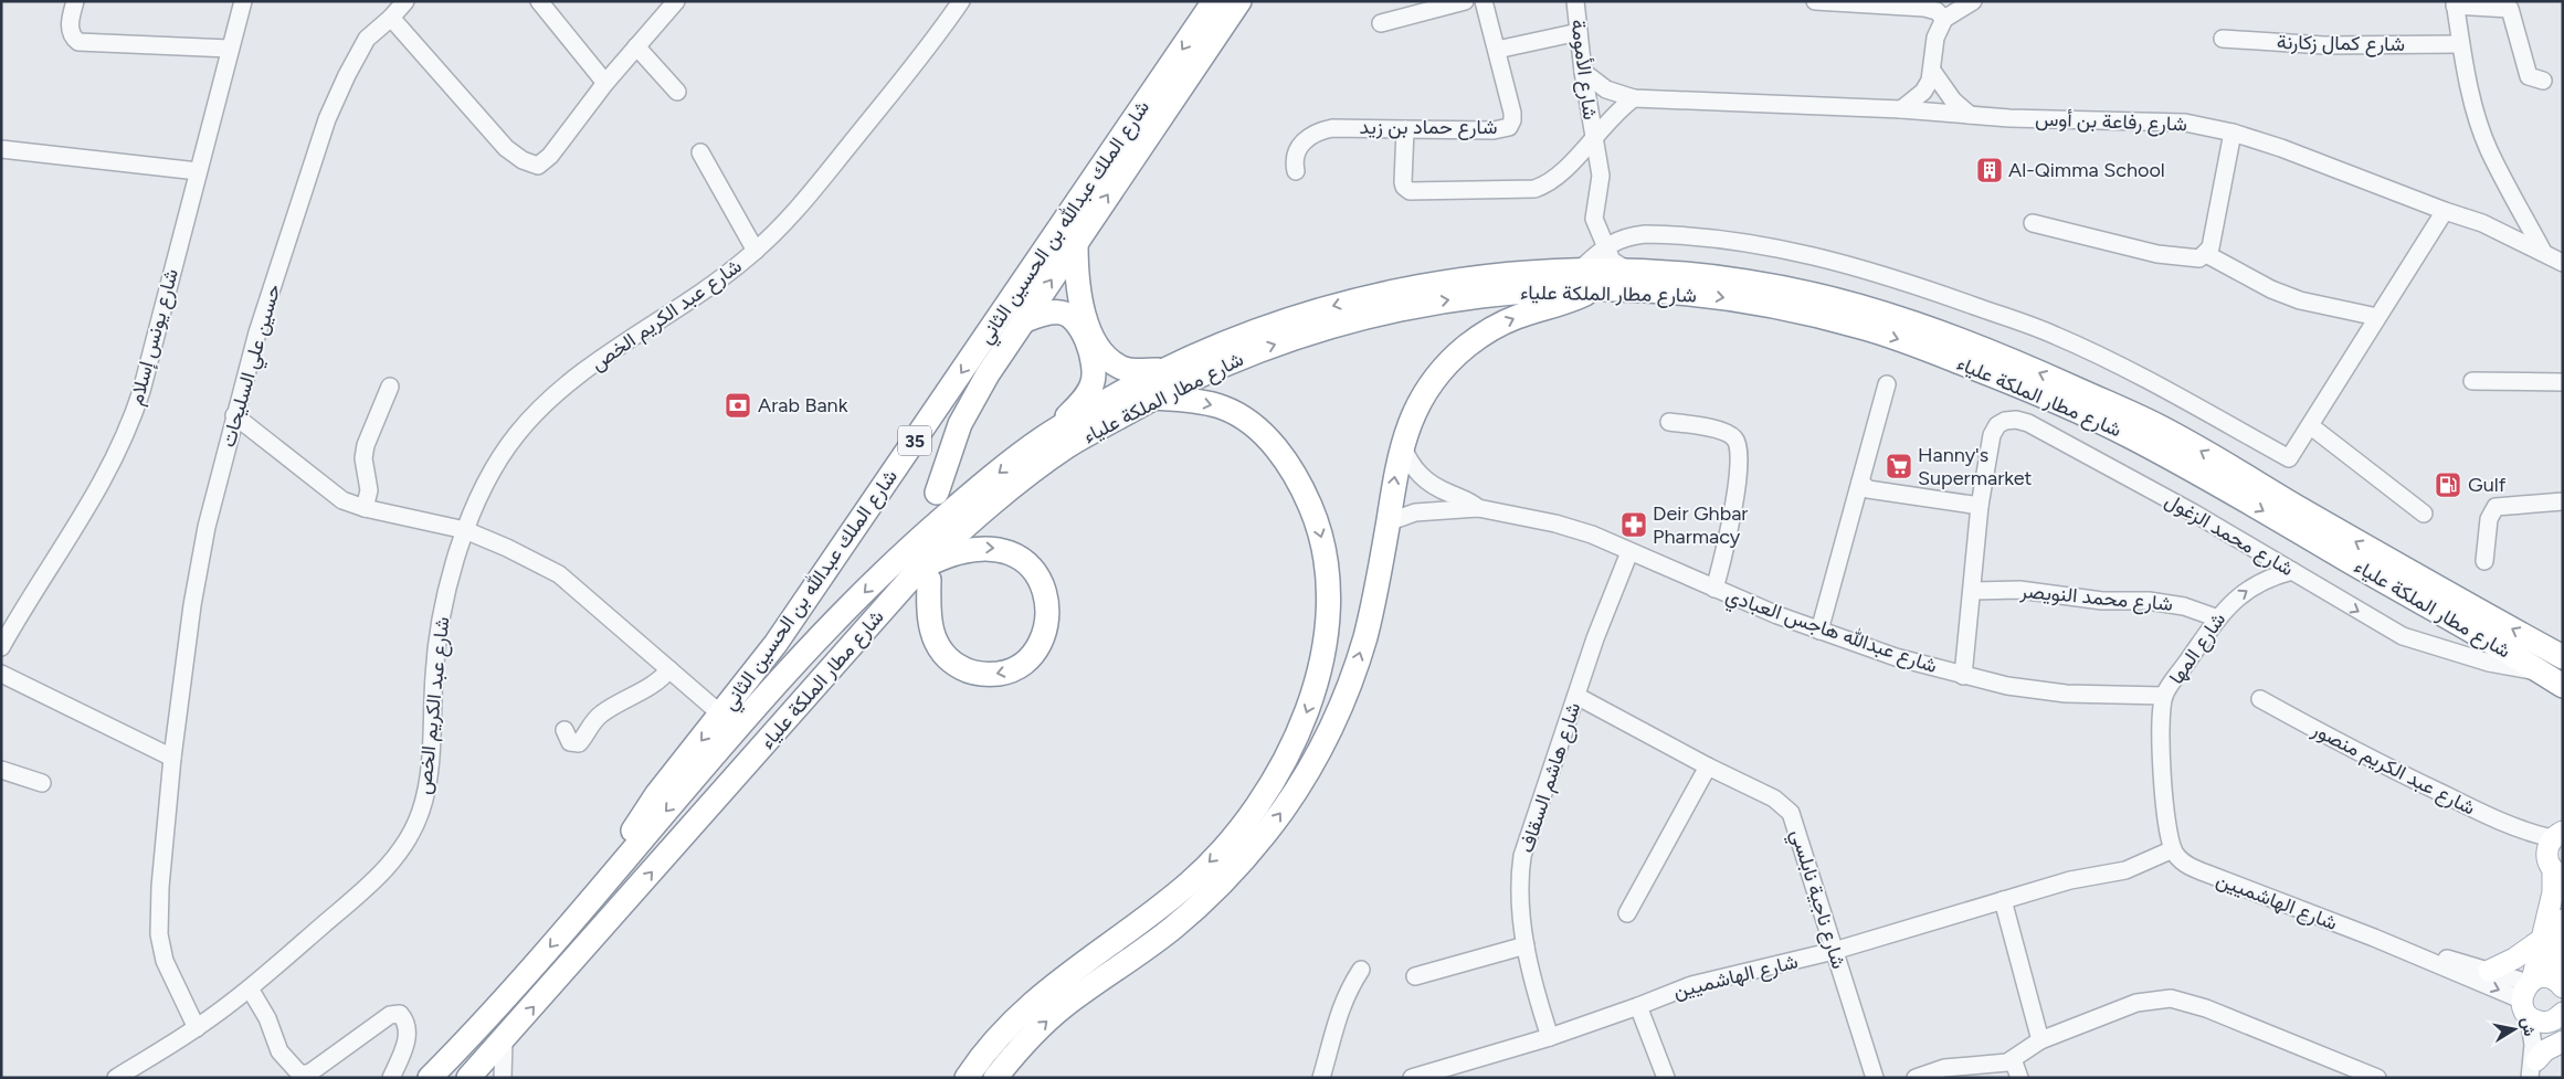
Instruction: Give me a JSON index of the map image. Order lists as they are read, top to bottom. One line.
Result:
{"streets":{"highway":["شارع الملك عبدالله بن الحسين الثاني","شارع مطار الملكة علياء","35"],"street":["شارع كمال زكارنة","شارع الأمومة","شارع رفاعة بن أوس","شارع حماد بن زيد","شارع عبد الكريم الخص","شارع يونس إسلام","حسين علي السليحات","شارع محمد الزغول","شارع محمد النويصر","شارع عبدالله هاجس العبادي","شارع المها","شارع عبد الكريم منصور","شارع هاشم السقاف","شارع ناجية نابلسي","شارع الهاشميين"]},"crossings":[["شارع الأمومة","شارع رفاعة بن أوس"],["شارع الأمومة","شارع مطار الملكة علياء"],["شارع الملك عبدالله بن الحسين الثاني","شارع مطار الملكة علياء"],["شارع مطار الملكة علياء","شارع محمد الزغول"],["شارع عبد الكريم الخص","حسين علي السليحات"],["شارع محمد الزغول","شارع محمد النويصر"],["شارع محمد الزغول","شارع عبدالله هاجس العبادي"],["شارع محمد الزغول","شارع المها"],["شارع محمد النويصر","شارع المها"],["شارع عبدالله هاجس العبادي","شارع المها"],["شارع عبدالله هاجس العبادي","شارع هاشم السقاف"],["شارع المها","شارع الهاشميين"],["شارع هاشم السقاف","شارع ناجية نابلسي"],["شارع ناجية نابلسي","شارع الهاشميين"]],"places":{"building":["Al-Qimma School"],"bank":["Arab Bank"],"supermarket":["Hanny's Supermarket"],"fuel station":["Gulf"],"pharmacy":["Deir Ghbar Pharmacy"]},"north":"right"}
